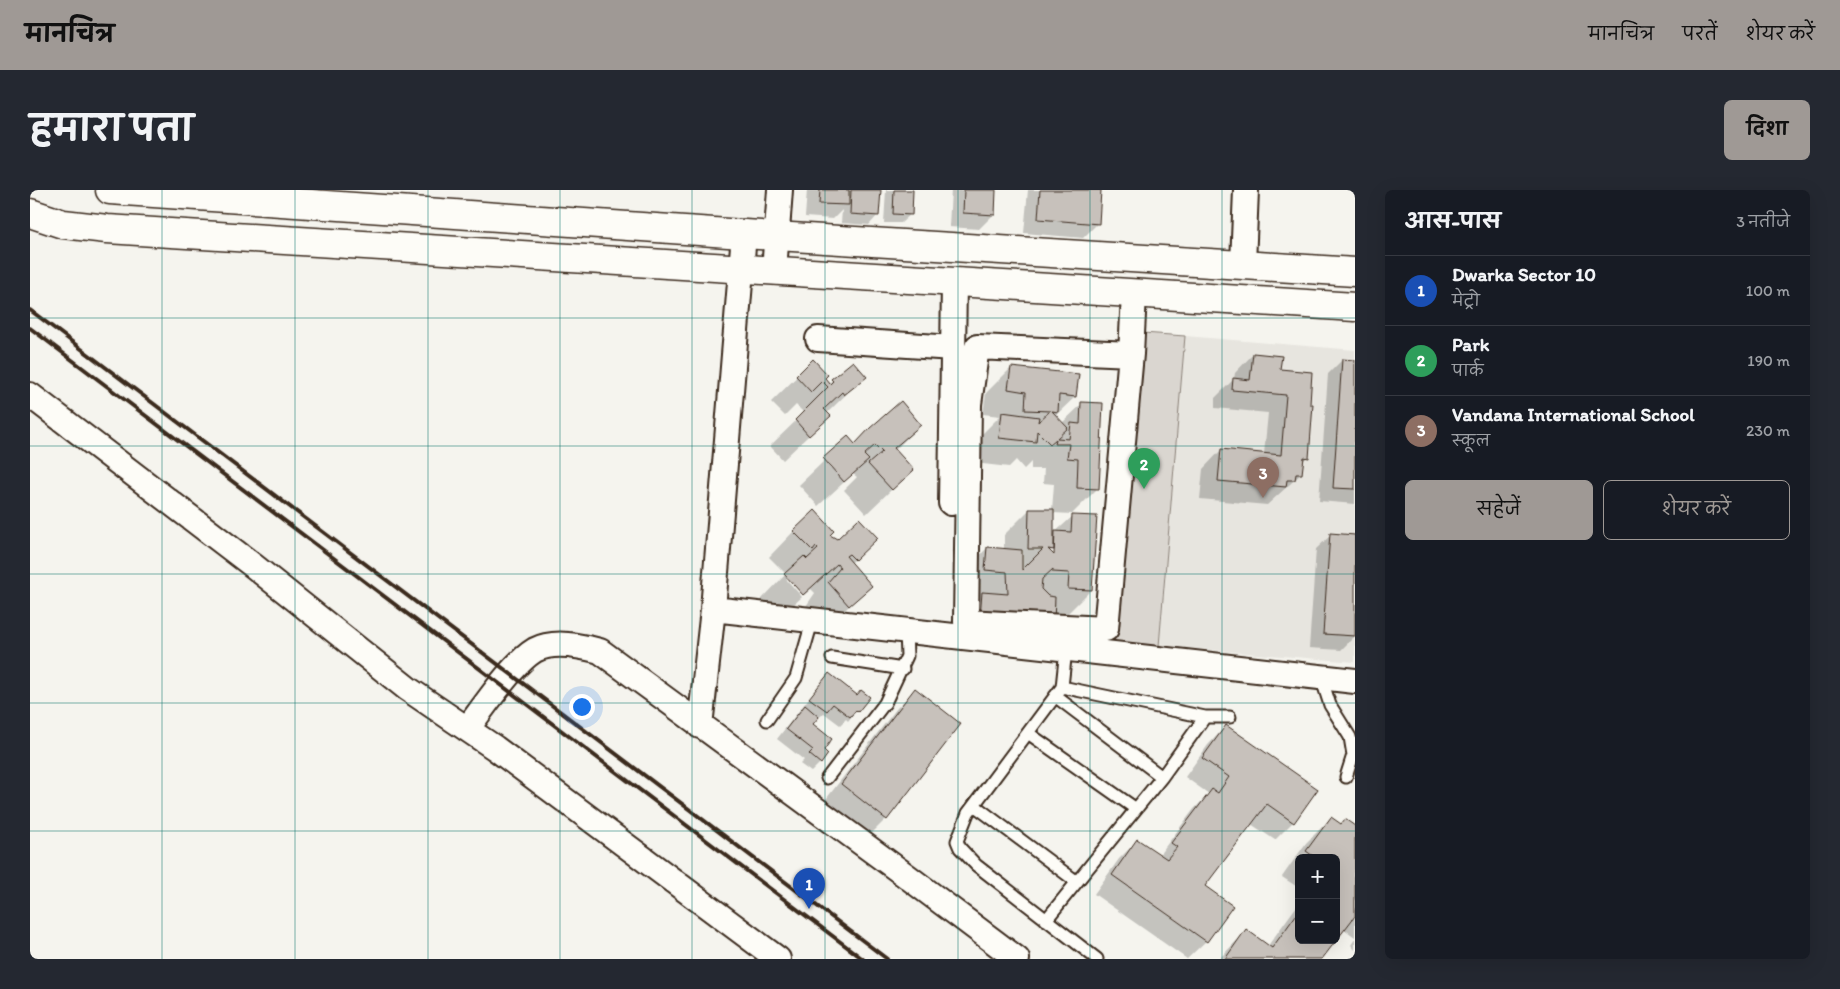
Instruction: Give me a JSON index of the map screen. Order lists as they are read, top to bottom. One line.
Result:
{"page":{"header":"मानचित्र","nav":["मानचित्र","परतें","शेयर करें"],"title":"हमारा पता","buttons":["दिशा",["सहेजें","शेयर करें"]],"heading":["आस-पास","3 नतीजे"],"list":[{"mark":"1","name":"Dwarka Sector 10","note":"मेट्रो","value":"100 m"},{"mark":"2","name":"Park","note":"पार्क","value":"190 m"},{"mark":"3","name":"Vandana International School","note":"स्कूल","value":"230 m"}],"pins":["2","3","1"],"map_buttons":["+","−"]}}
